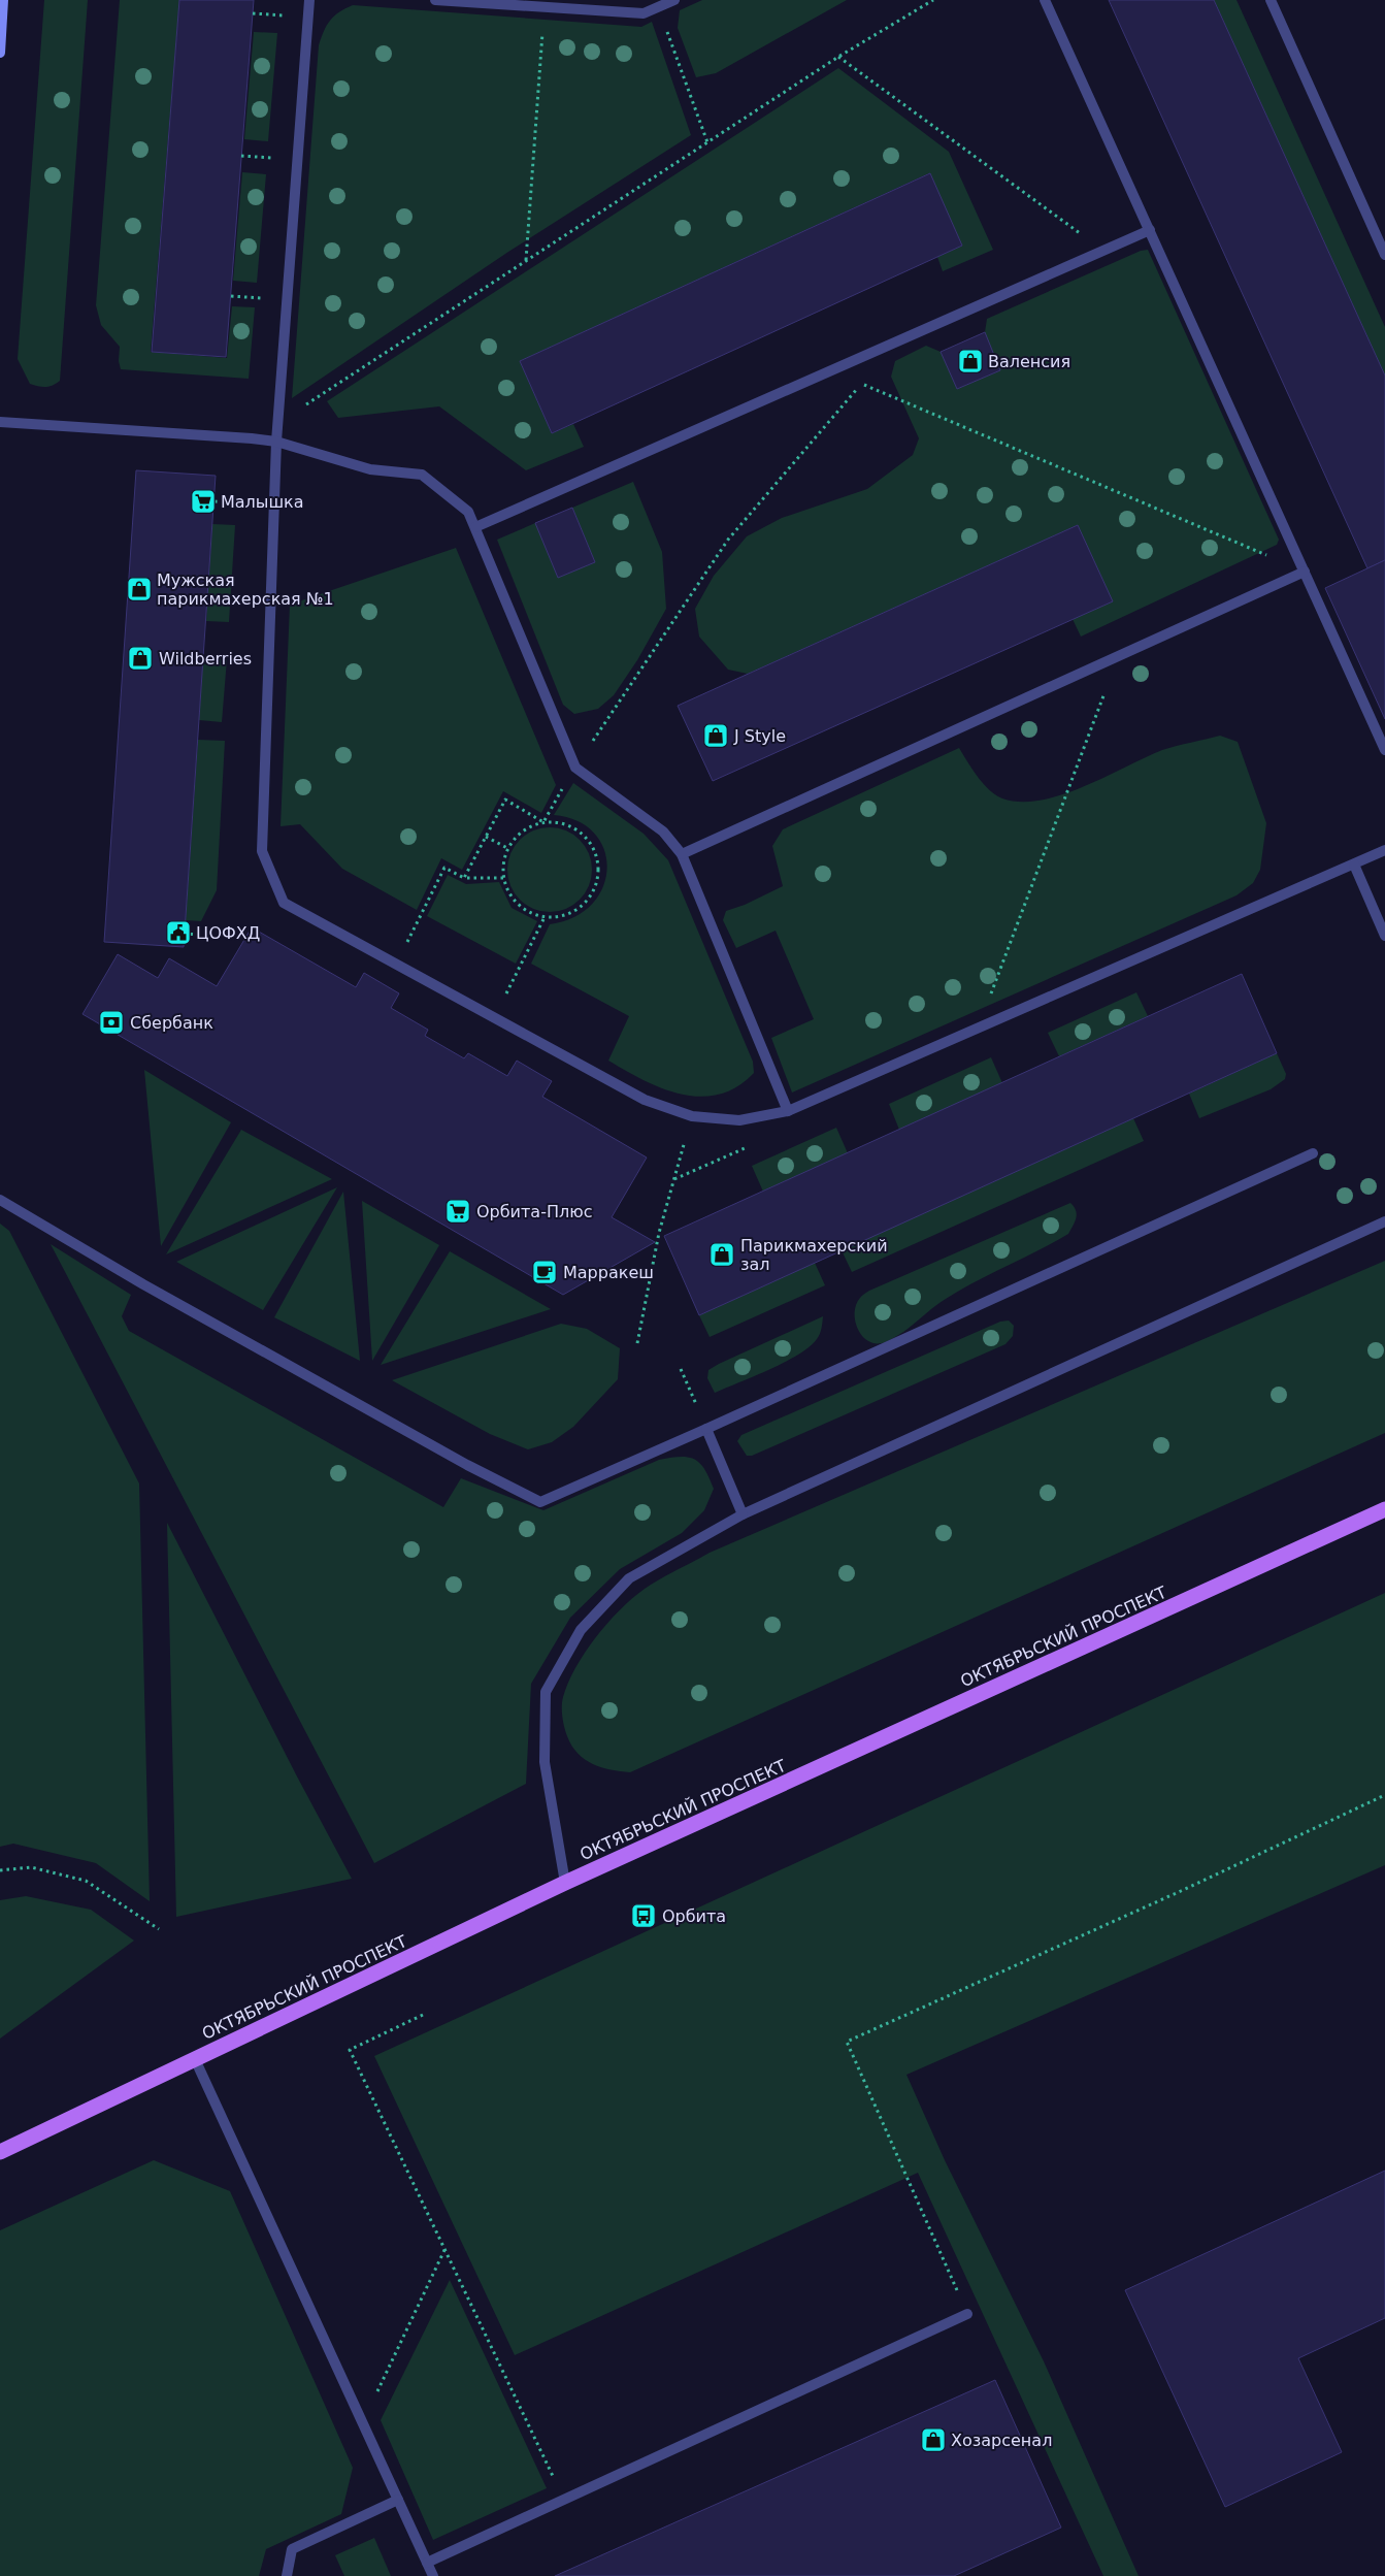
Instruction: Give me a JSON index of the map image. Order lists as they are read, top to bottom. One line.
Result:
{"streets":{"main road":["ОКТЯБРЬСКИЙ ПРОСПЕКТ"]},"places":{"shop":["Валенсия","Мужская парикмахерская №1","Wildberries","J Style","Парикмахерский зал","Хозарсенал"],"supermarket":["Малышка","Орбита-Плюс"],"public building":["ЦОФХД"],"bank":["Сбербанк"],"cafe":["Марракеш"],"bus stop":["Орбита"]}}
